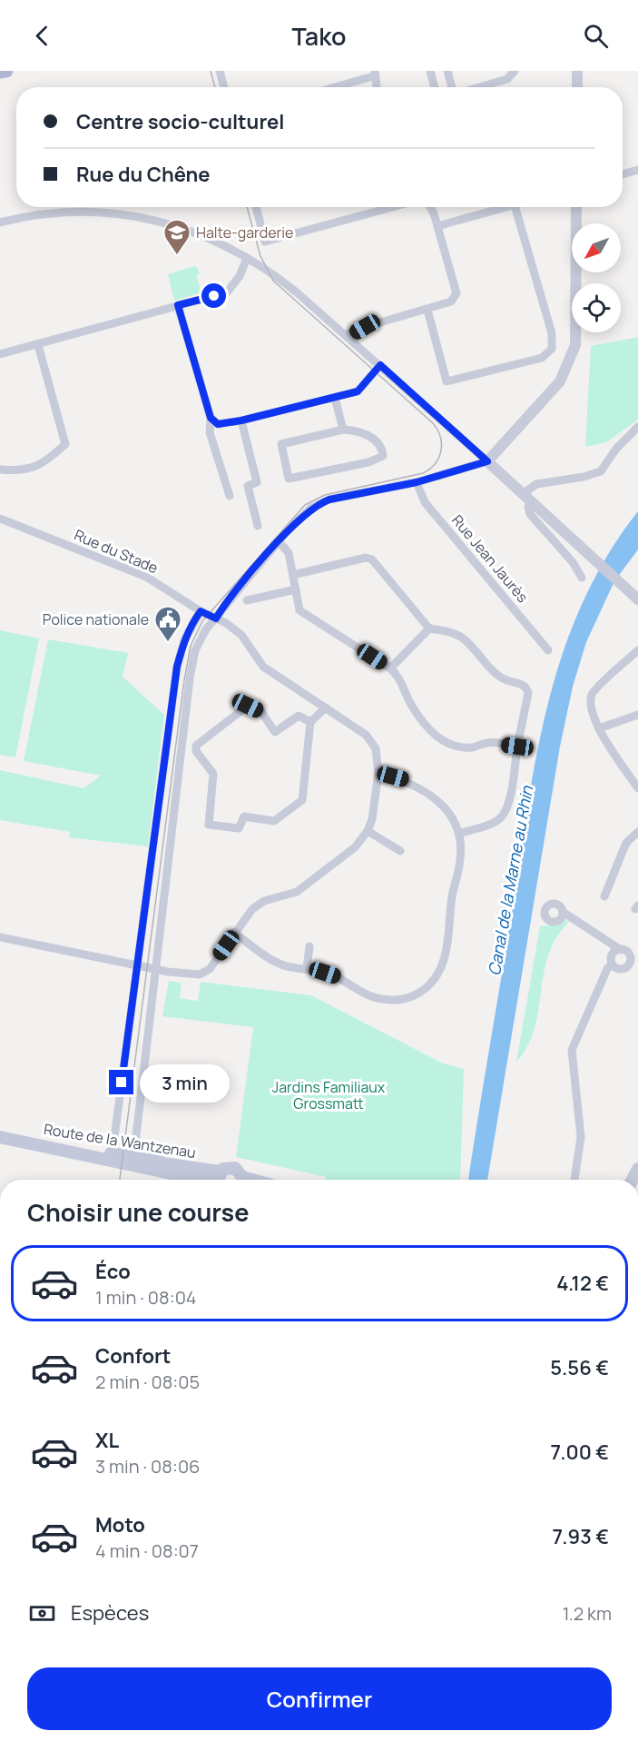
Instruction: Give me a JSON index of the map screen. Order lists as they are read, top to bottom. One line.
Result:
{"streets":{"main road":["Route de la Wantzenau"],"street":["Rue du Stade","Rue Jean Jaurès"]},"water":["Canal de la Marne au Rhin"],"parks":["Jardins Familiaux Grossmatt"],"places":{"school or university":["Halte-garderie"],"public building":["Police nationale"]},"north":"bottom left","page":{"header":"Tako","banner":["Centre socio-culturel","Rue du Chêne"],"bubble":"3 min","heading":"Choisir une course","list":[{"name":"Éco","note":"1 min · 08:04","value":"4.12 €"},{"name":"Confort","note":"2 min · 08:05","value":"5.56 €"},{"name":"XL","note":"3 min · 08:06","value":"7.00 €"},{"name":"Moto","note":"4 min · 08:07","value":"7.93 €"}],"pay":["Espèces","1.2 km"],"buttons":"Confirmer"}}
